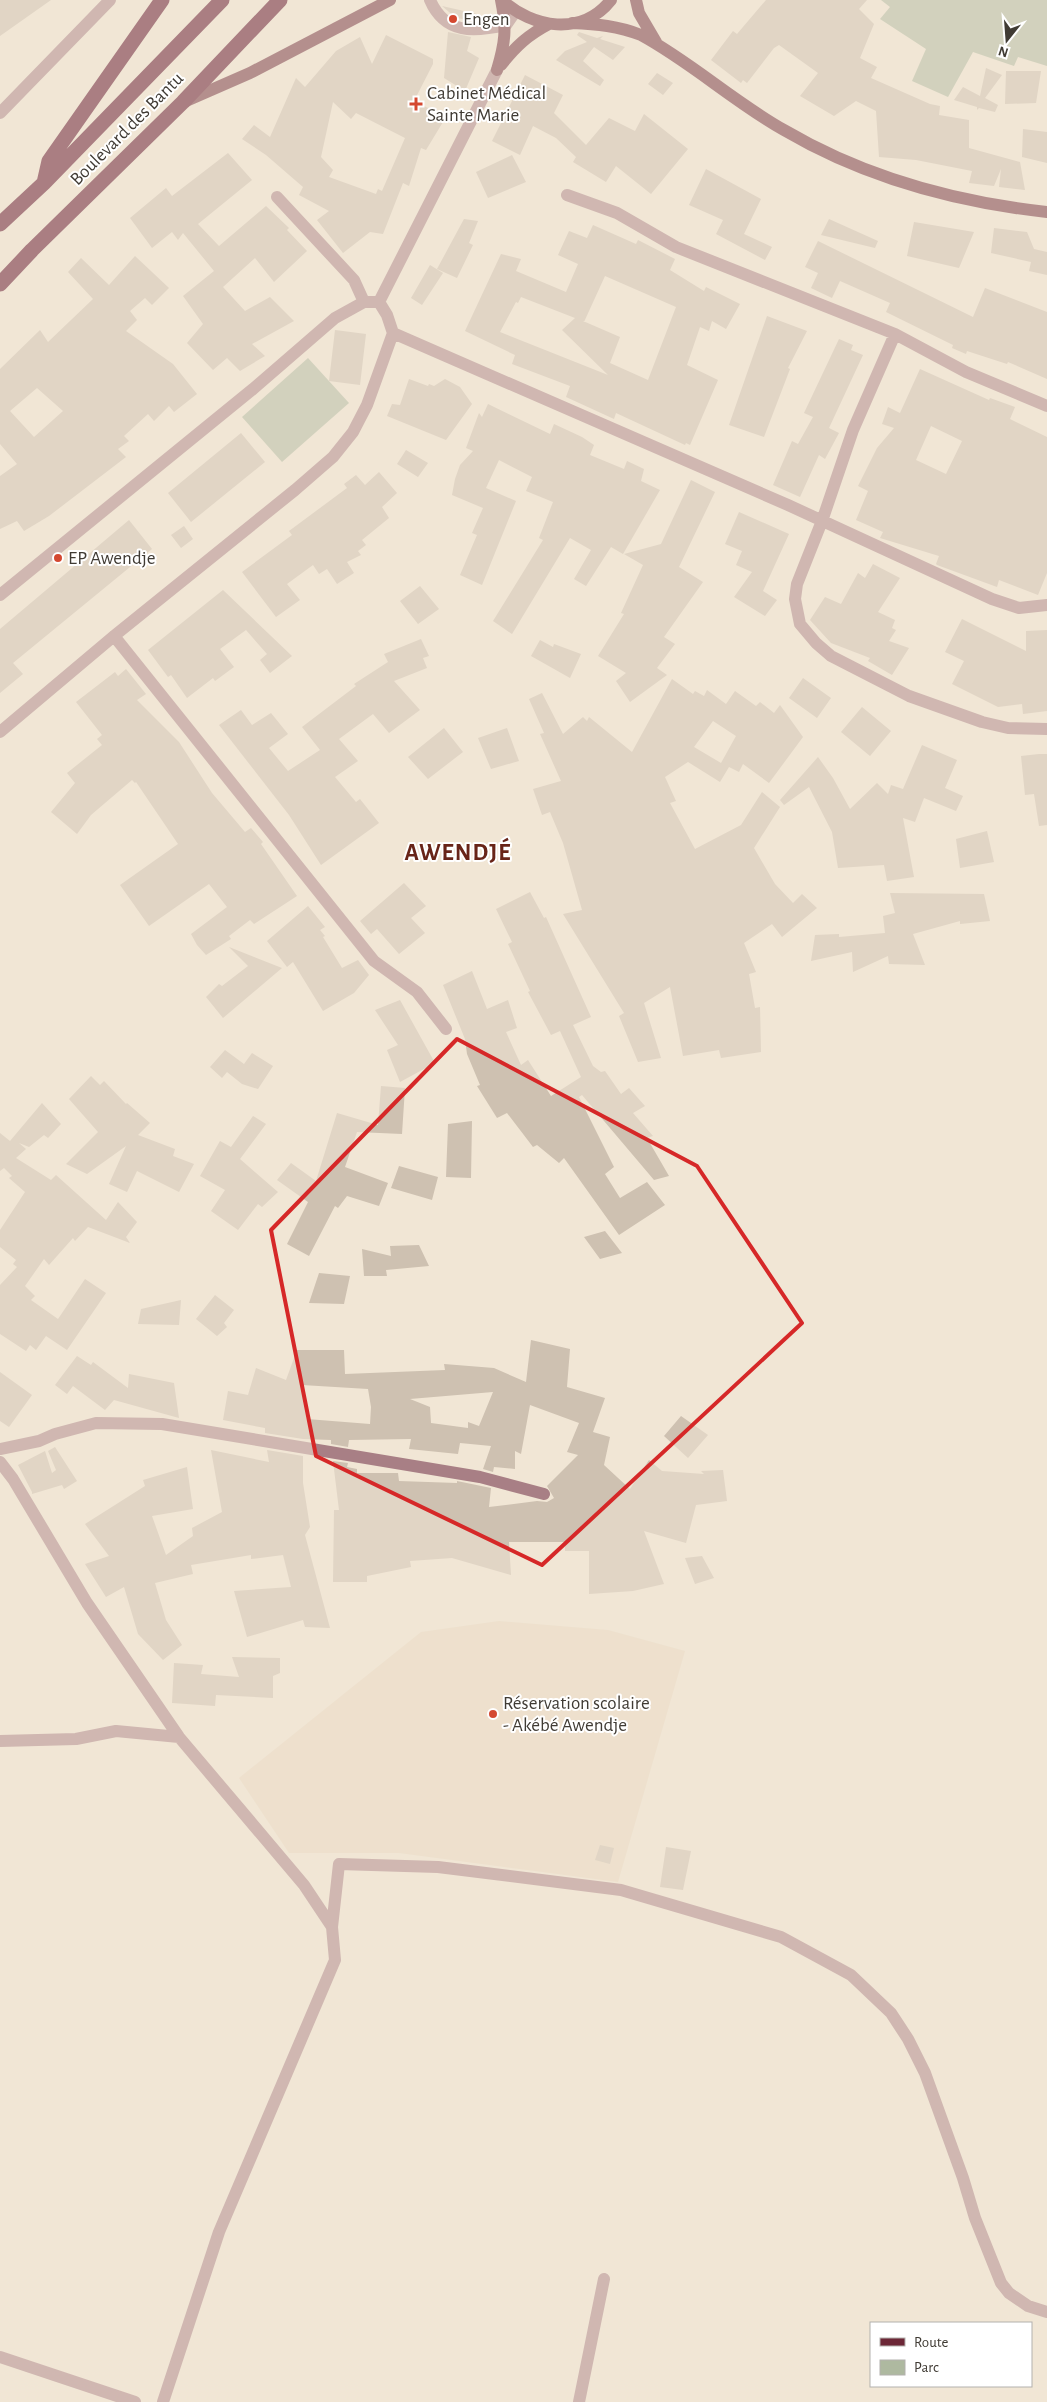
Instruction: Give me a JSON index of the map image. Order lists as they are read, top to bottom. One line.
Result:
{"streets":{"highway":["Boulevard des Bantu"]},"districts":["AWENDJÉ"],"places":{"other":["Engen","EP Awendje","Réservation scolaire - Akébé Awendje"],"health":["Cabinet Médical Sainte Marie"]},"legend":["Route","Parc"],"north":"bottom"}
